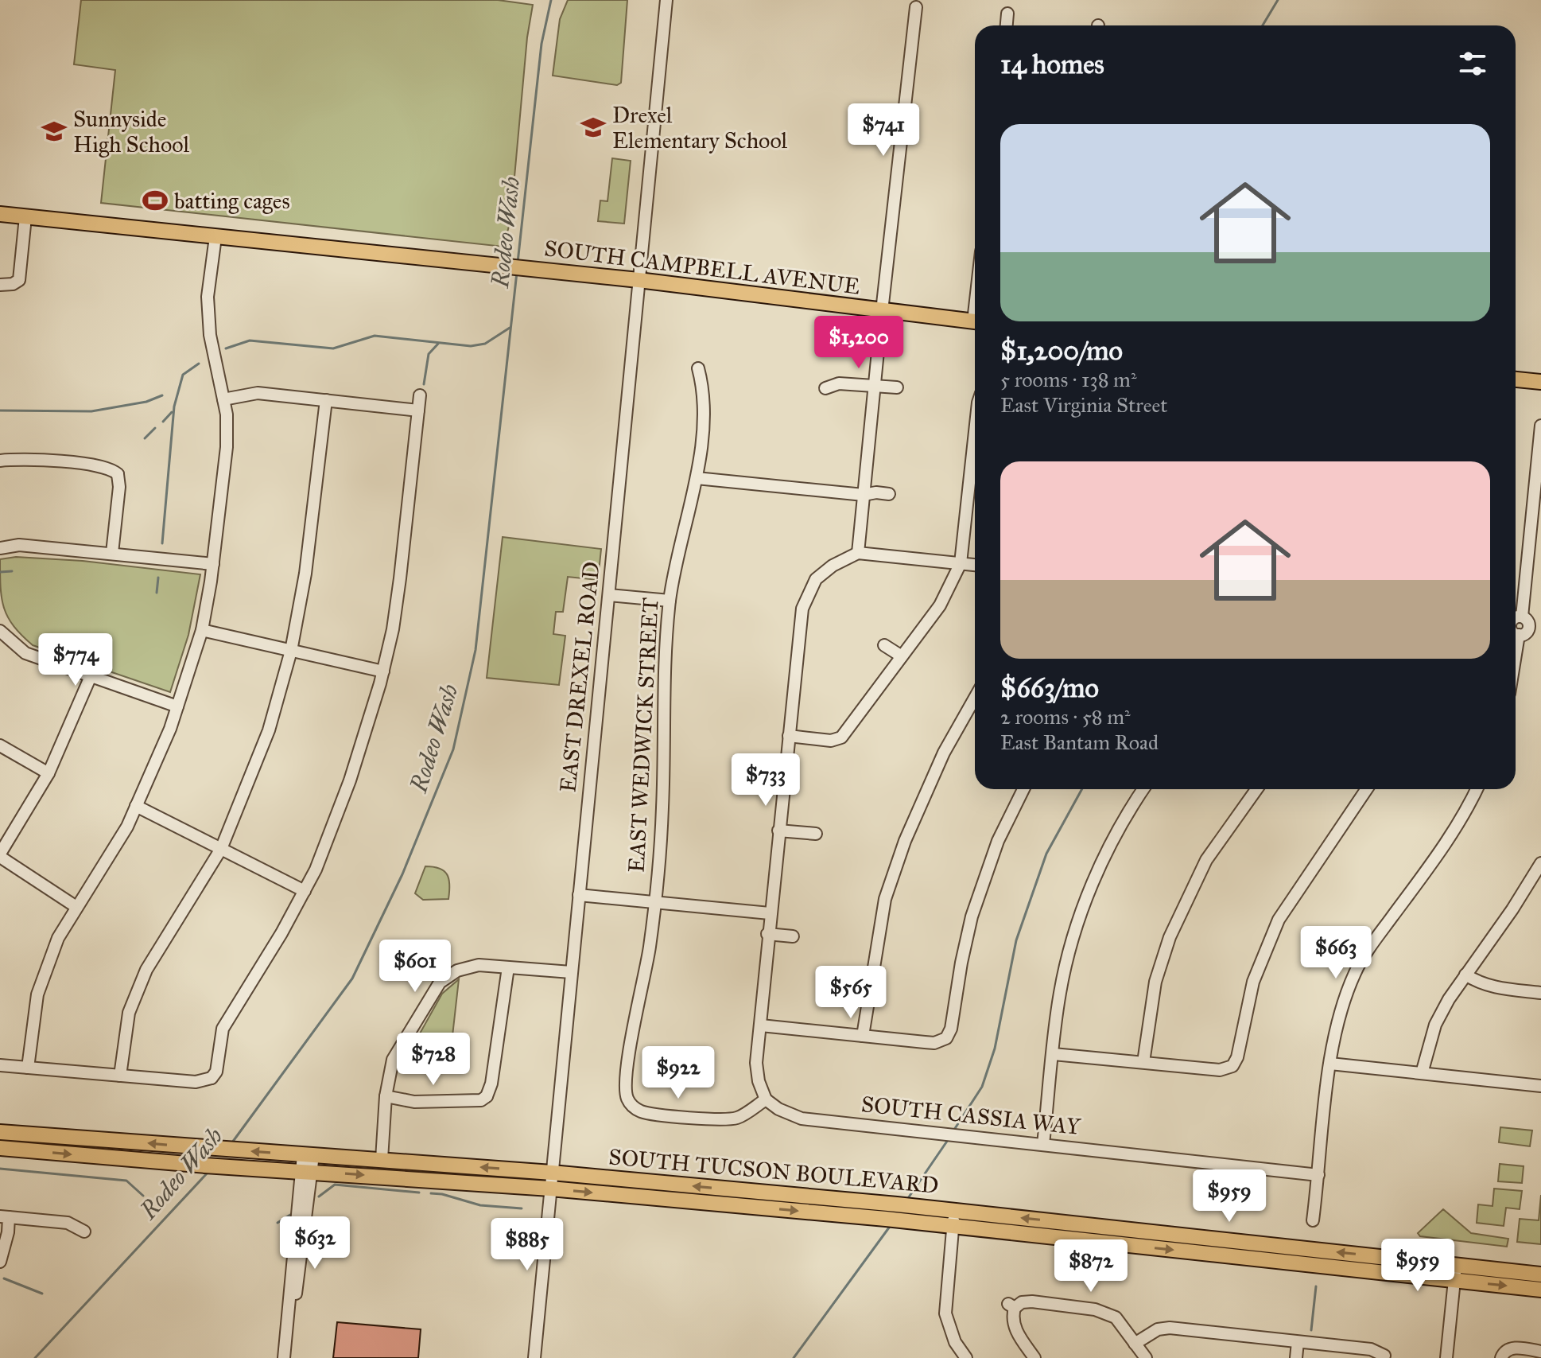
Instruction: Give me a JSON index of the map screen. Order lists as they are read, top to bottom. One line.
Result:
{"streets":{"main road":["SOUTH CAMPBELL AVENUE","SOUTH TUCSON BOULEVARD"],"street":["EAST DREXEL ROAD","EAST WEDWICK STREET","SOUTH CASSIA WAY"]},"crossings":[["SOUTH CAMPBELL AVENUE","EAST DREXEL ROAD"],["EAST DREXEL ROAD","SOUTH TUCSON BOULEVARD"],["EAST WEDWICK STREET","SOUTH CASSIA WAY"]],"water":["Rodeo Wash"],"places":{"school or university":["Drexel Elementary School","Sunnyside High School"],"sports":["batting cages"]},"page":{"heading":"14 homes","list":[{"name":"$1,200/mo","note":"5 rooms · 138 m² · East Virginia Street"},{"name":"$663/mo","note":"2 rooms · 58 m² · East Bantam Road"}],"price":["$741","$1,200","$774","$733","$663","$601","$565","$728","$922","$959","$632","$885","$959","$872"]}}
